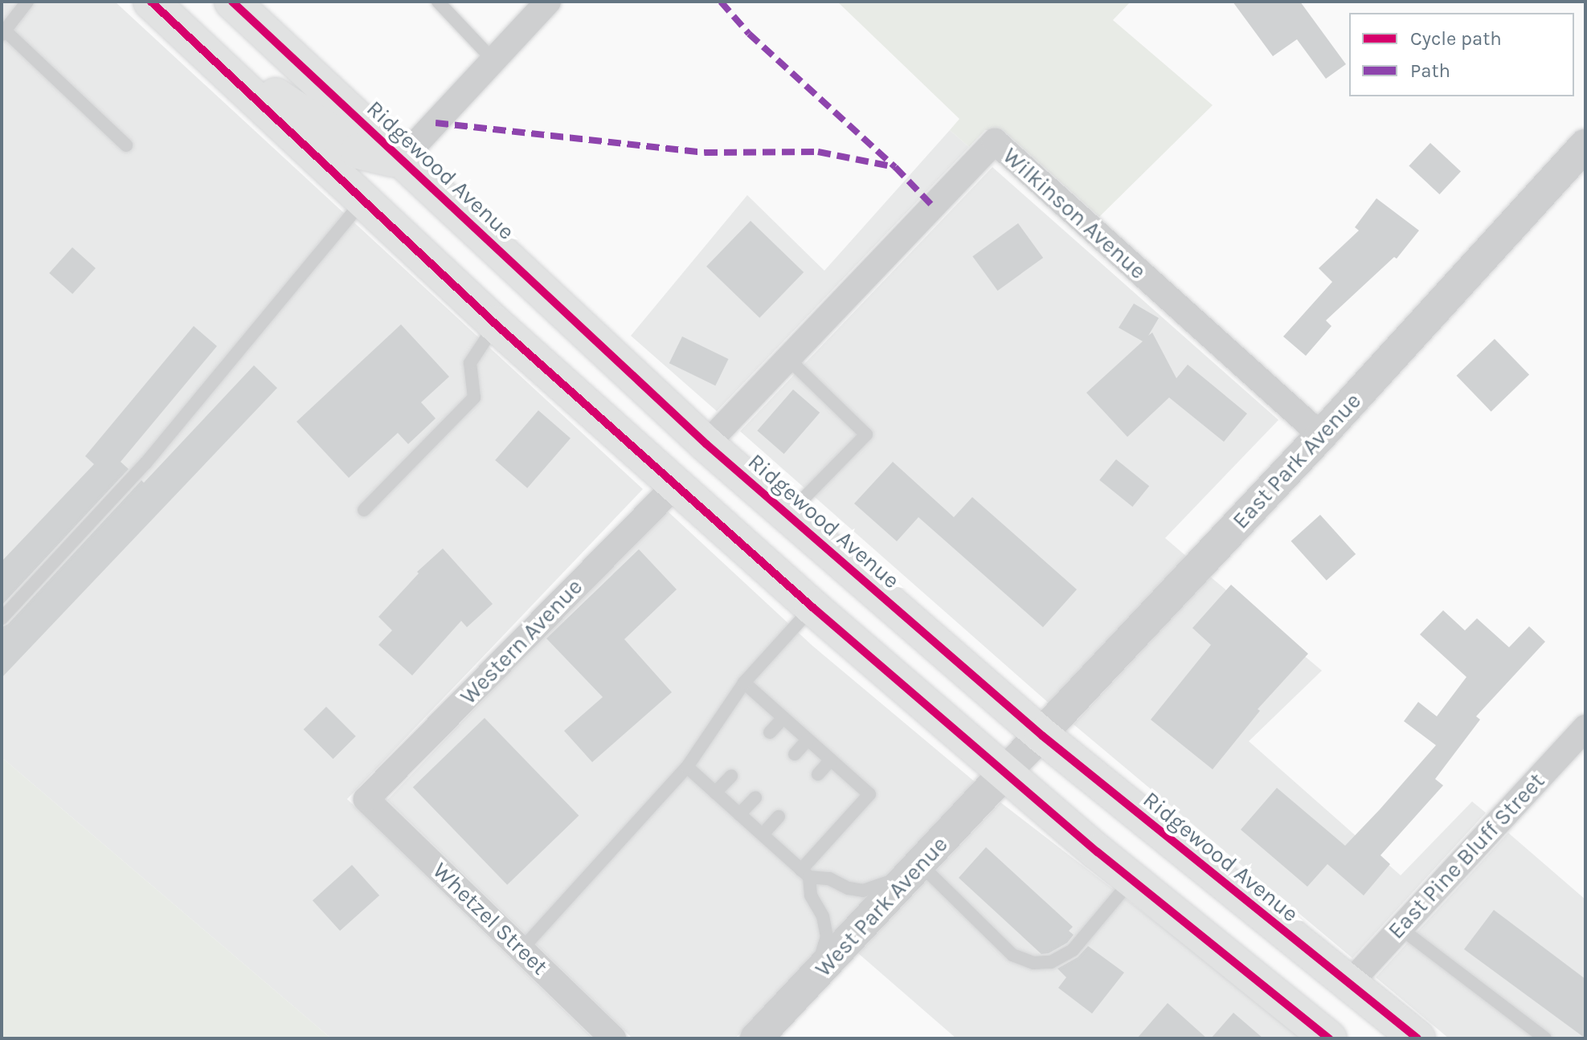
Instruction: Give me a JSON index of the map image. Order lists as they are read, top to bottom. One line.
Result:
{"streets":{"main road":["Ridgewood Avenue"],"street":["Wilkinson Avenue","East Park Avenue","Western Avenue","East Pine Bluff Street","West Park Avenue","Whetzel Street"]},"crossings":[["Ridgewood Avenue","Wilkinson Avenue"],["Ridgewood Avenue","East Park Avenue"],["Ridgewood Avenue","East Pine Bluff Street"],["Wilkinson Avenue","East Park Avenue"],["East Park Avenue","West Park Avenue"],["Western Avenue","Whetzel Street"]],"legend":["Cycle path","Path"]}
